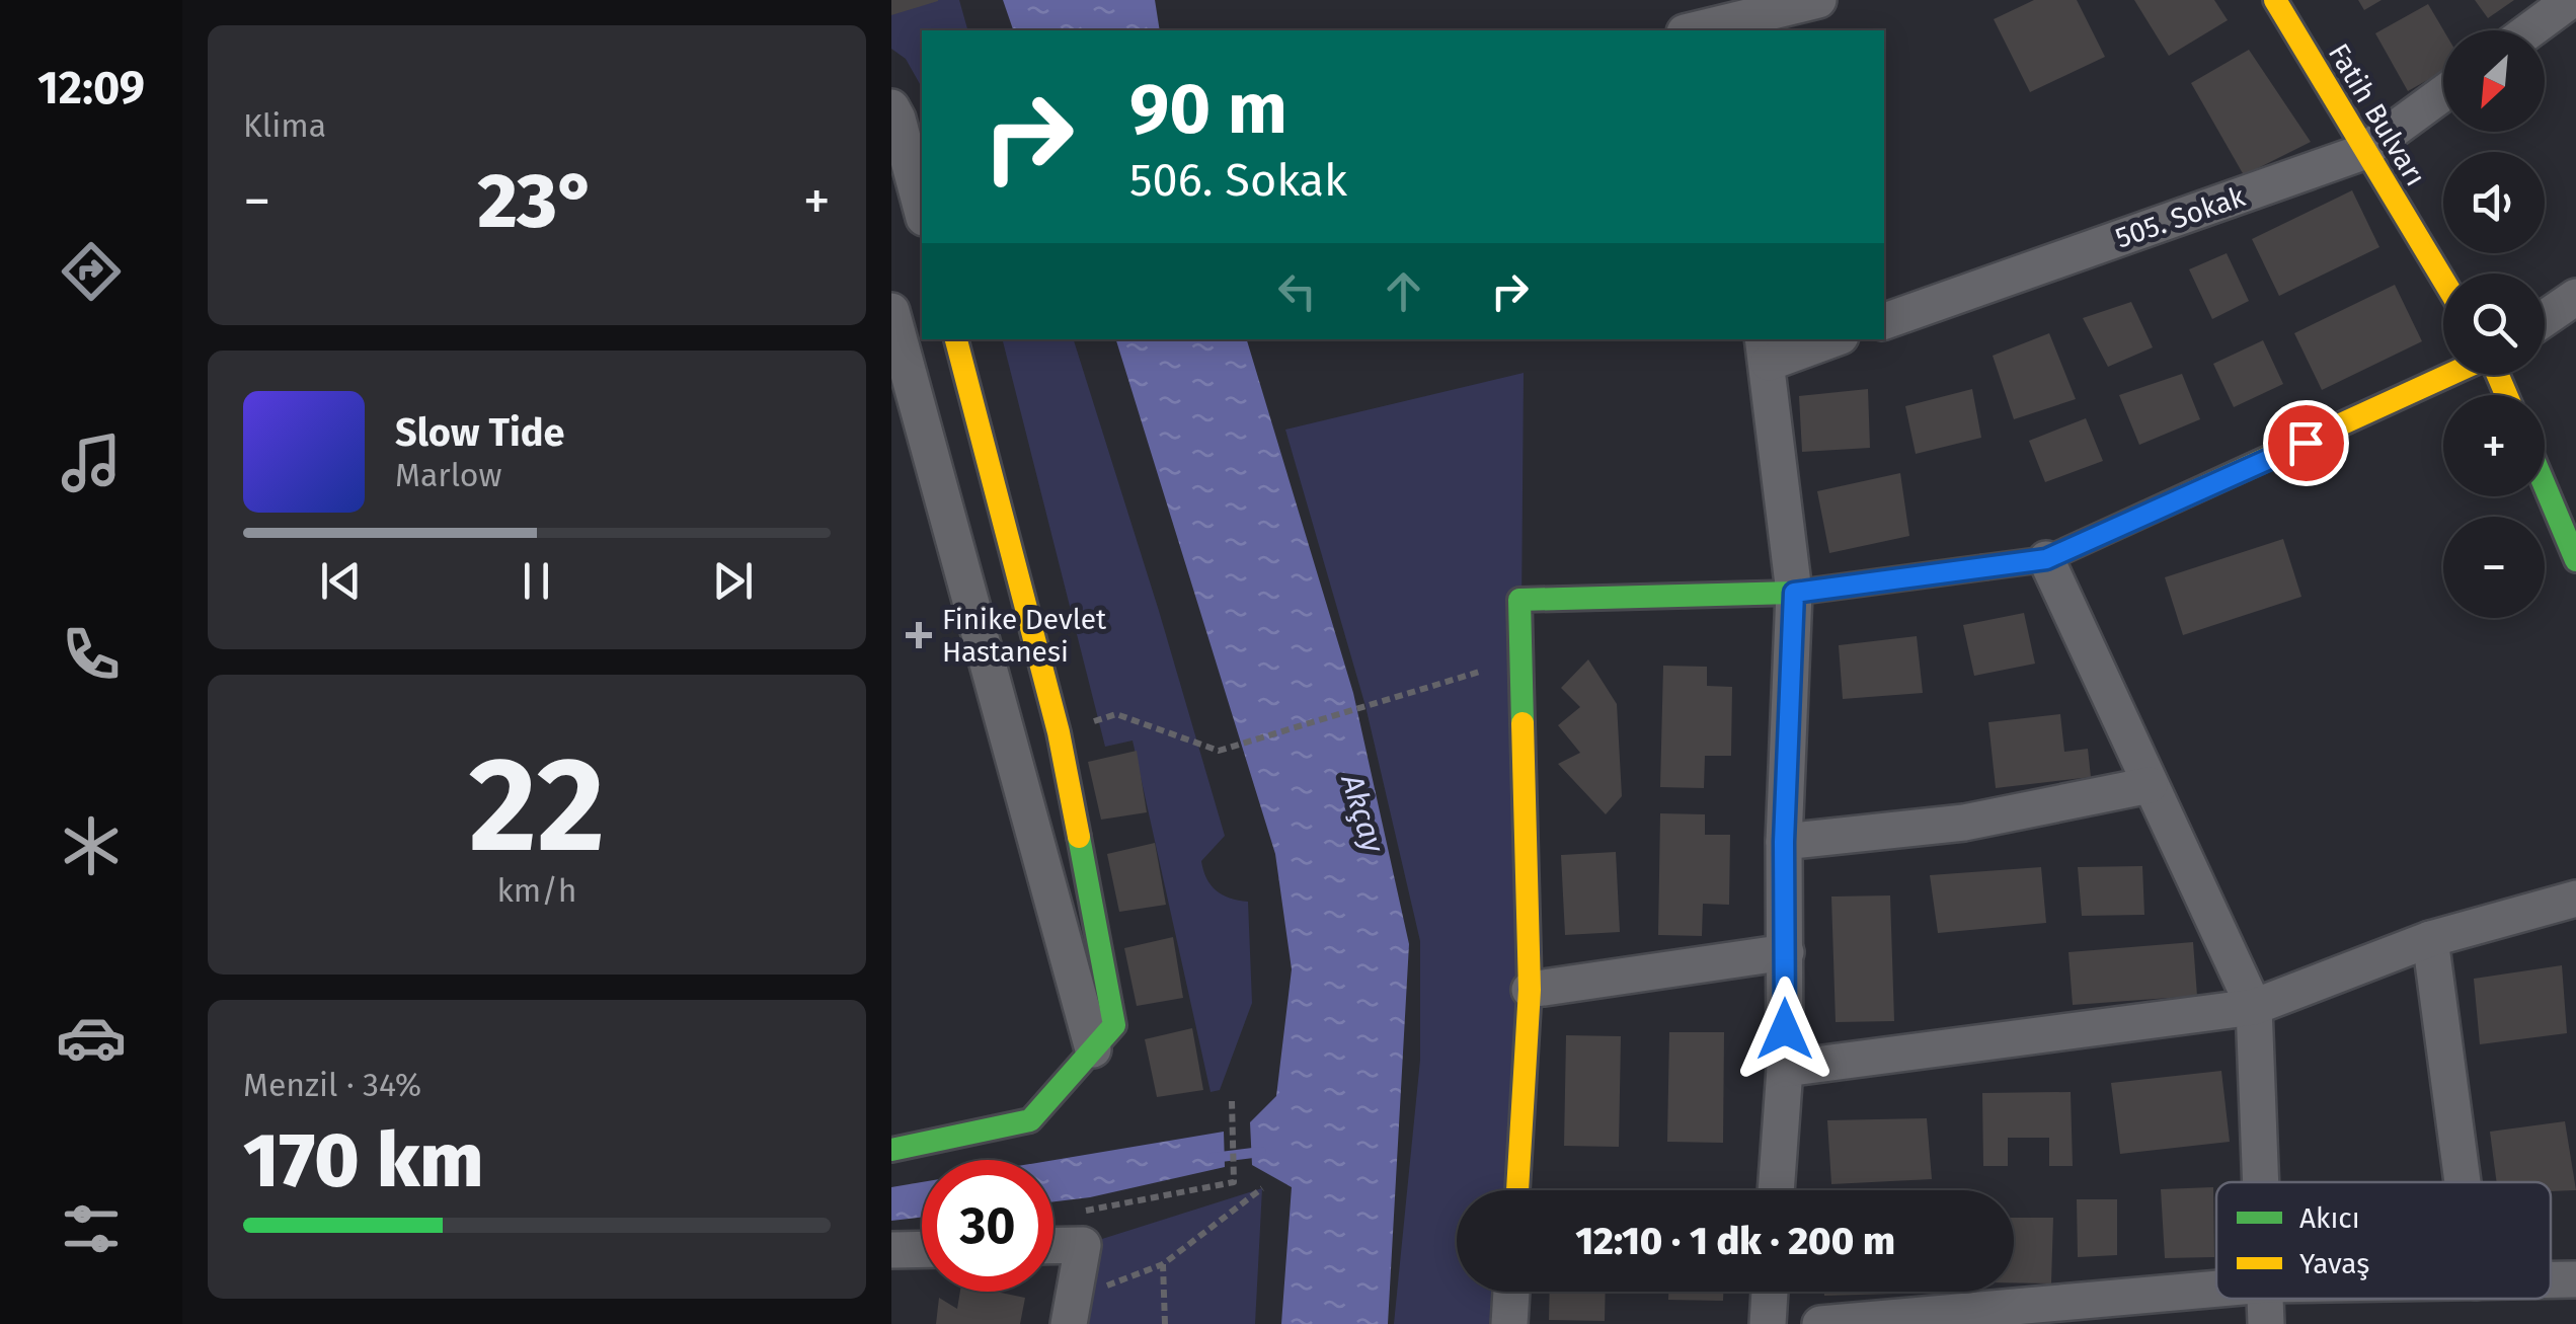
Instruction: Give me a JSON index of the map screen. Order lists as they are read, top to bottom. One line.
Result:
{"streets":{"street":["Fatih Bulvarı","505. Sokak"]},"crossings":[["Fatih Bulvarı","505. Sokak"]],"water":["Akçay"],"places":{"health":["Finike Devlet Hastanesi"]},"legend":["Akıcı","Yavaş"],"north":"bottom left","page":{"tabs":"12:09","tile":["Klima",["22","km/h"],["Menzil · 34%","170 km"]],"map_buttons":["+","−"],"turn":["90 m","506. Sokak"],"heat":["−","23°","+"],"song":["Slow Tide","Marlow"],"limit":"30","trip":"12:10 · 1 dk · 200 m"}}
